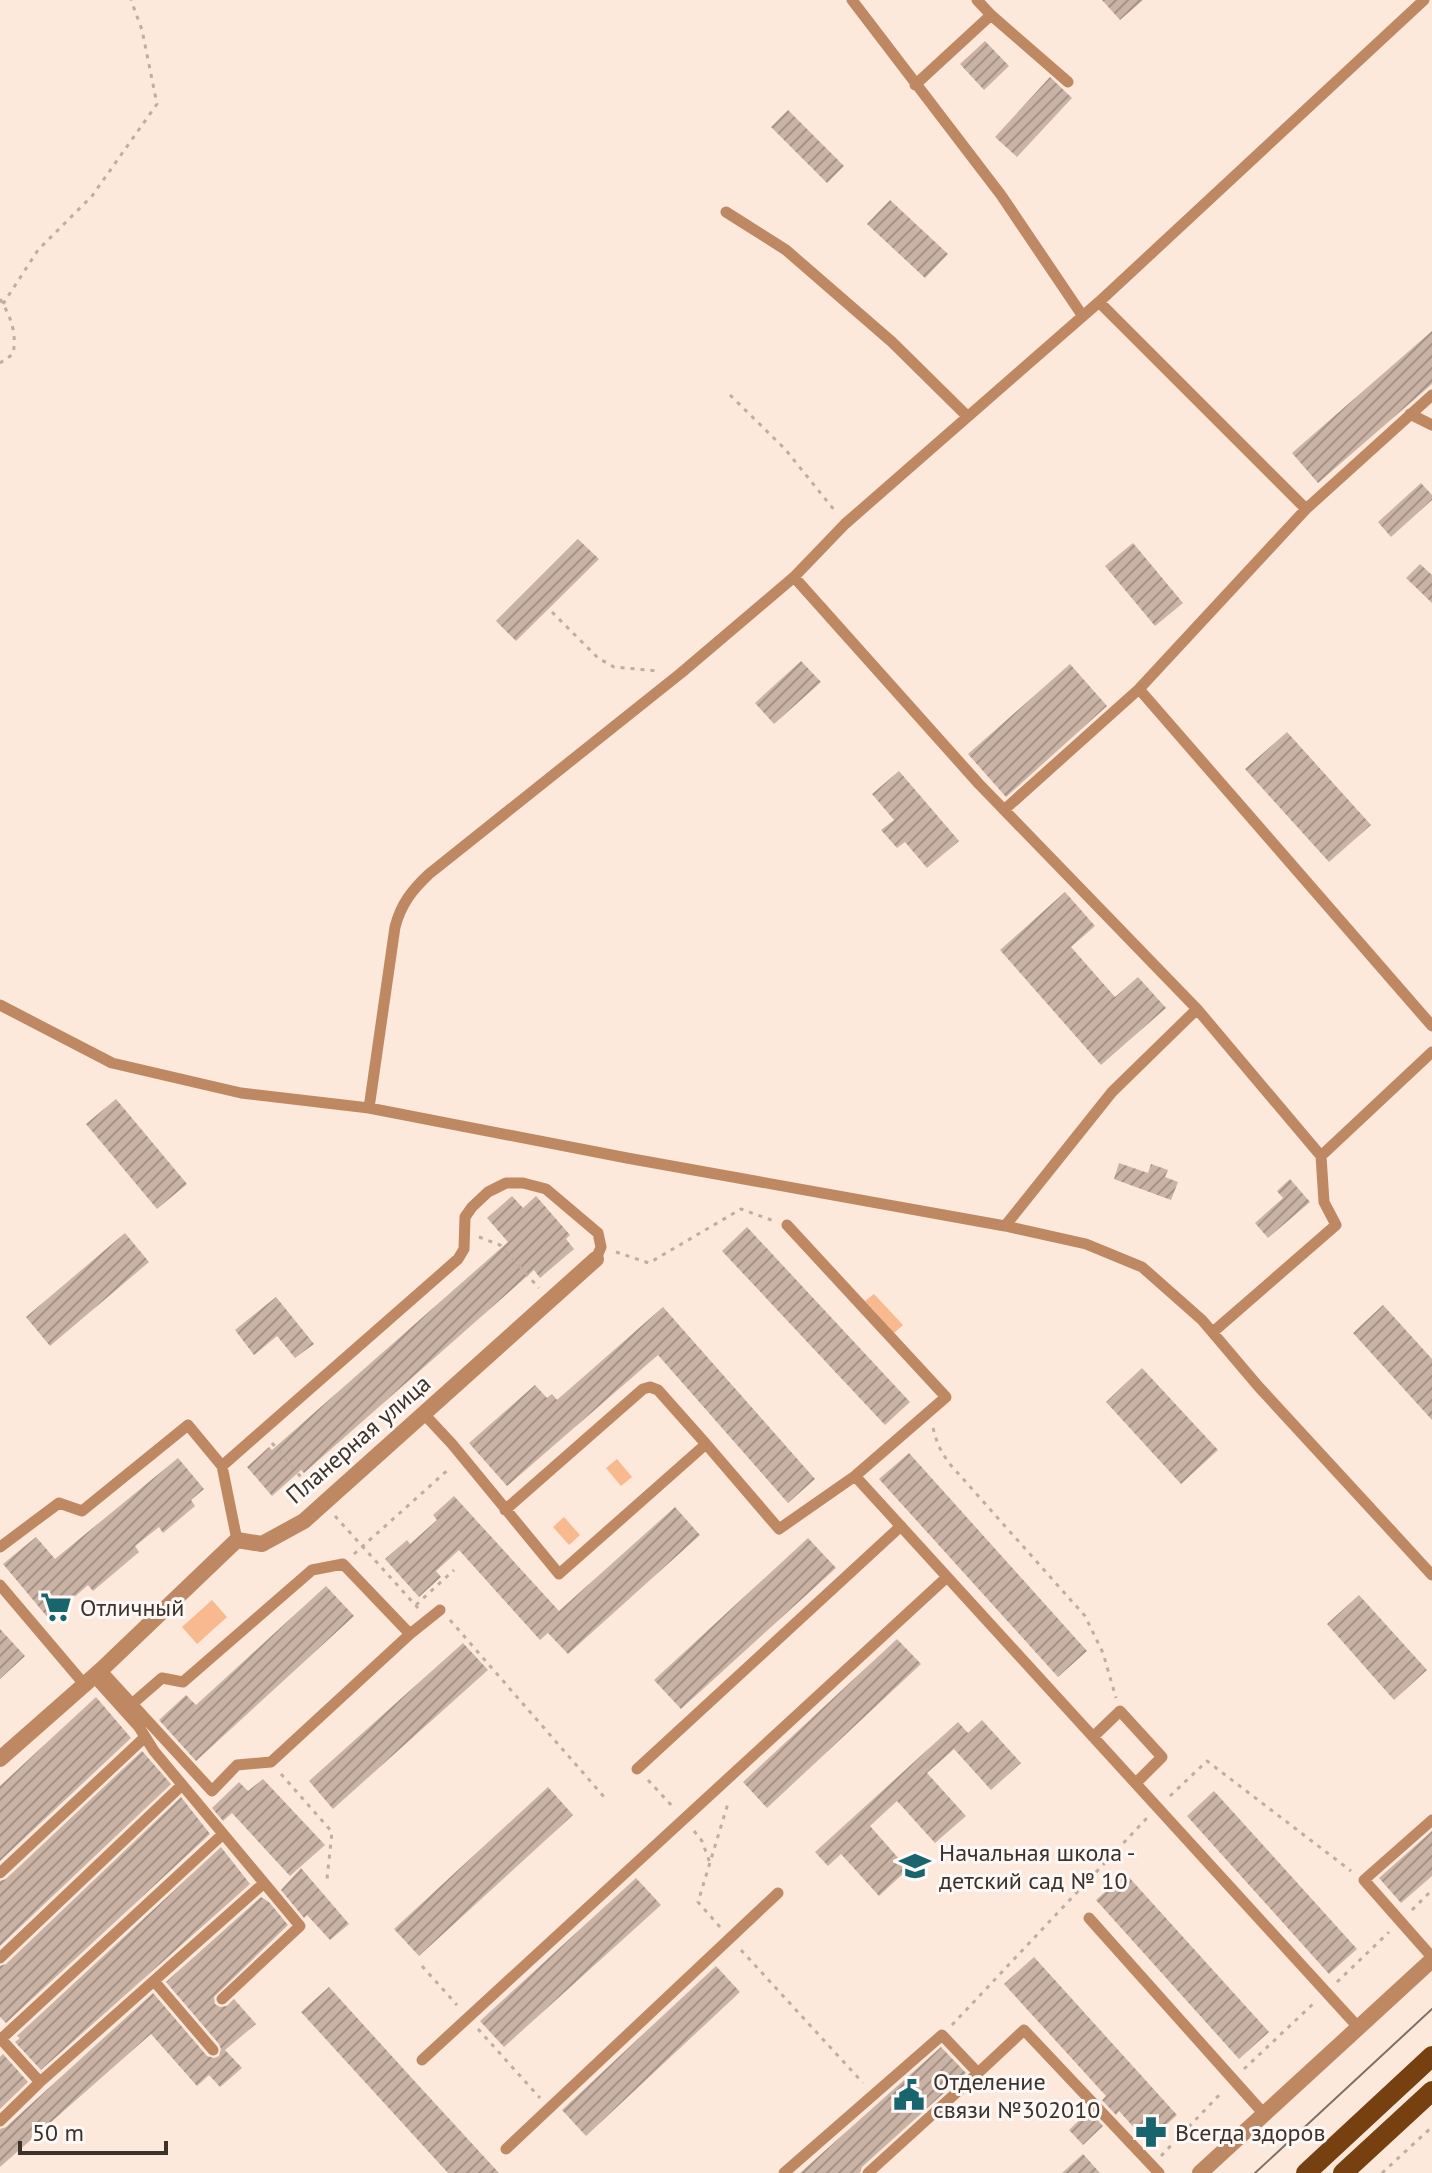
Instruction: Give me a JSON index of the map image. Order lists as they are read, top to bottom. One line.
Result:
{"streets":{"street":["Планерная улица"]},"places":{"supermarket":["Отличный"],"school or university":["Начальная школа - детский сад № 10"],"public building":["Отделение связи №302010"],"pharmacy":["Всегда здоров"]},"scale_bar":"50 m"}
